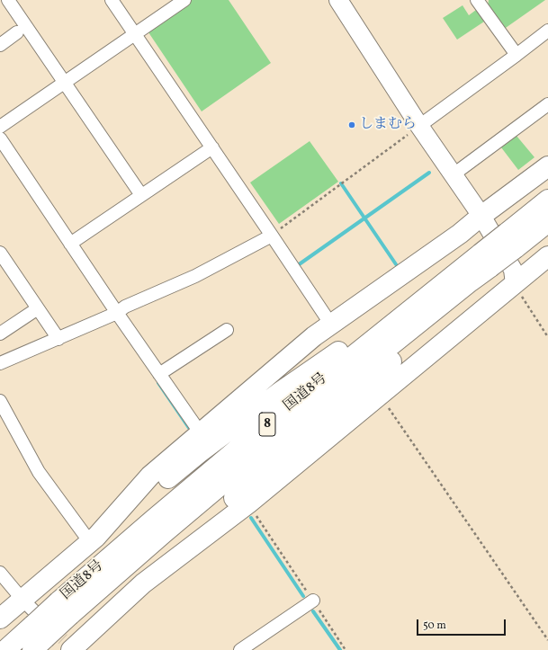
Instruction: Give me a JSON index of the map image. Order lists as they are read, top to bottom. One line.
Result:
{"streets":{"highway":["国道8号","8"]},"crossings":[["国道8号","8"]],"places":["しまむら"],"scale_bar":"50 m"}
